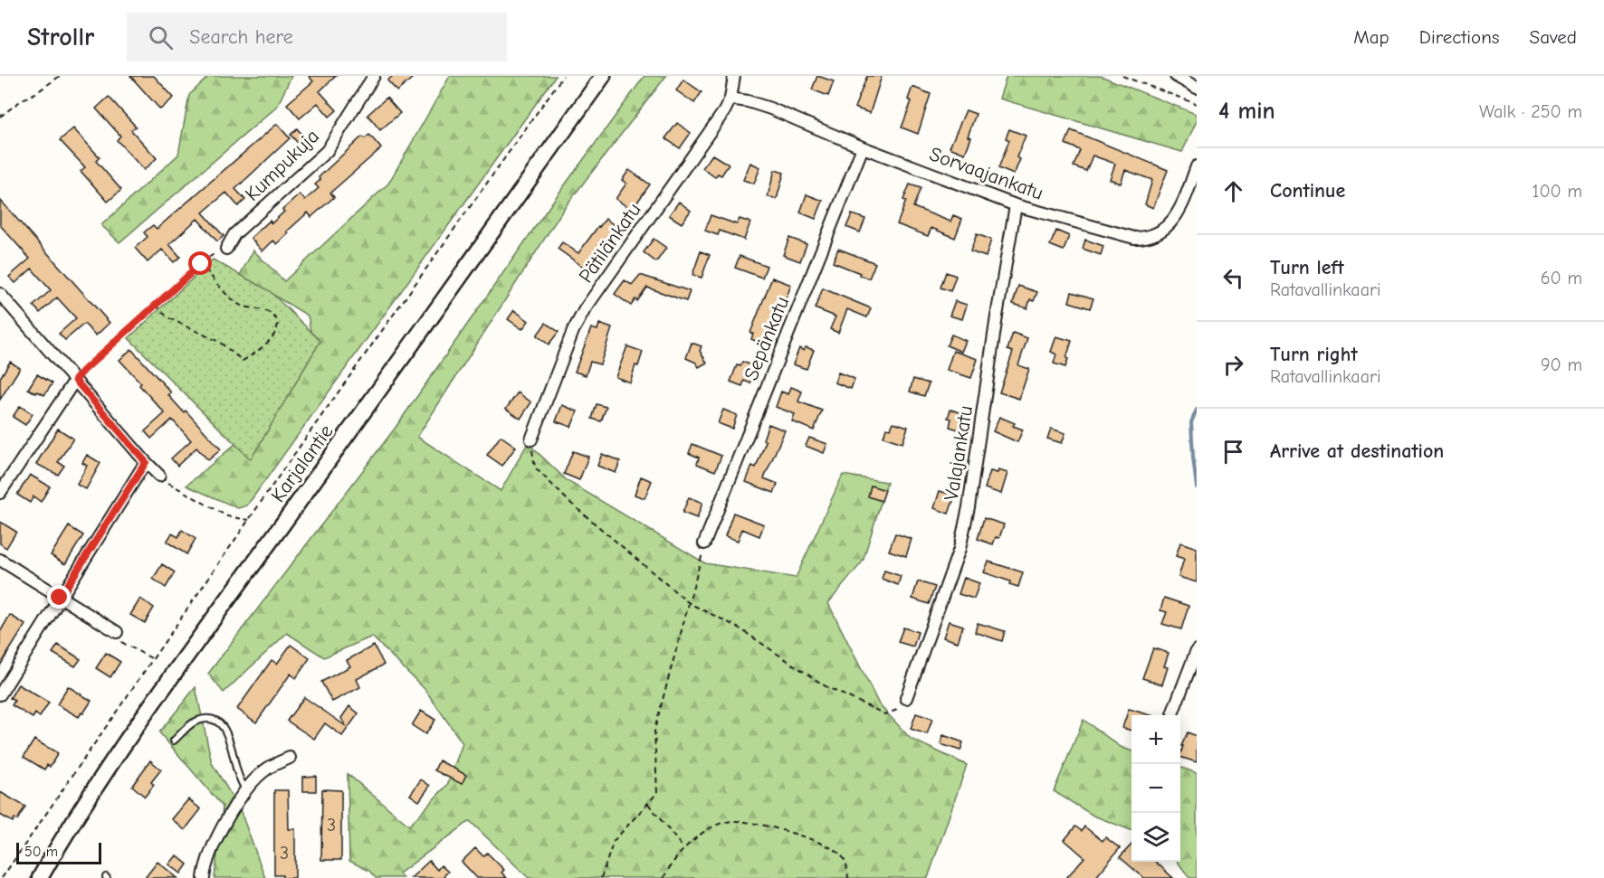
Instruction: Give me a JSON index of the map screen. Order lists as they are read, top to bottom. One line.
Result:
{"streets":{"main road":["Karjalantie"],"street":["Kumpukuja","Sorvaajankatu","Pätilänkatu","Sepänkatu","Valajankatu"]},"crossings":[["Sorvaajankatu","Pätilänkatu"],["Sorvaajankatu","Sepänkatu"],["Sorvaajankatu","Valajankatu"]],"house_numbers":["3","3"],"scale_bar":"50 m","page":{"header":"Strollr","search":"Search here","nav":["Map","Directions","Saved"],"heading":["4 min","Walk · 250 m"],"list":[["Continue","100 m"],["Turn left","Ratavallinkaari","60 m"],["Turn right","Ratavallinkaari","90 m"],"Arrive at destination"],"map_buttons":["+","−"],"scale":"50 m"}}
